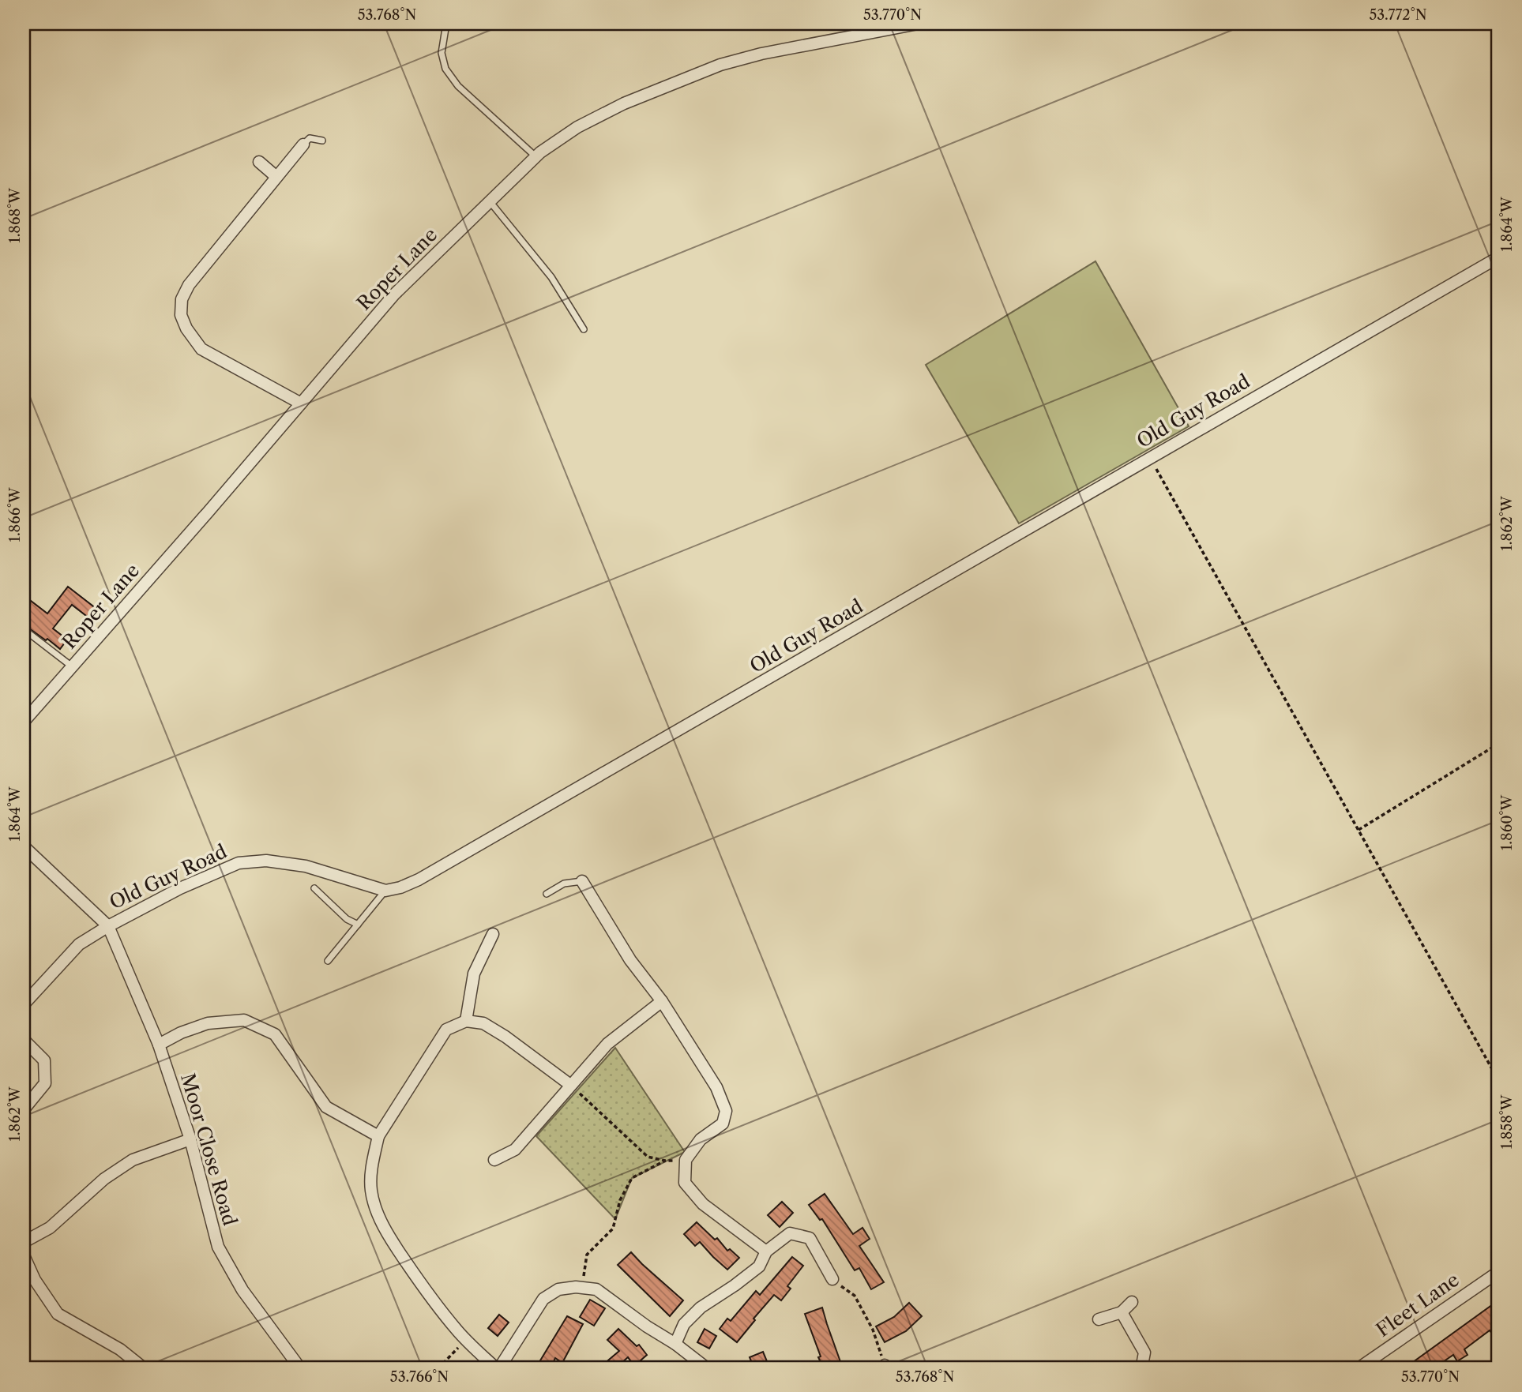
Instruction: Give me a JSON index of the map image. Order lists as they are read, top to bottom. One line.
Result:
{"streets":{"street":["Roper Lane","Old Guy Road","Moor Close Road","Fleet Lane"]},"crossings":[["Old Guy Road","Moor Close Road"]],"coordinates":["53.768°N","53.770°N","53.772°N","1.868°W","1.864°W","1.866°W","1.862°W","1.860°W","1.858°W","53.766°N"]}
